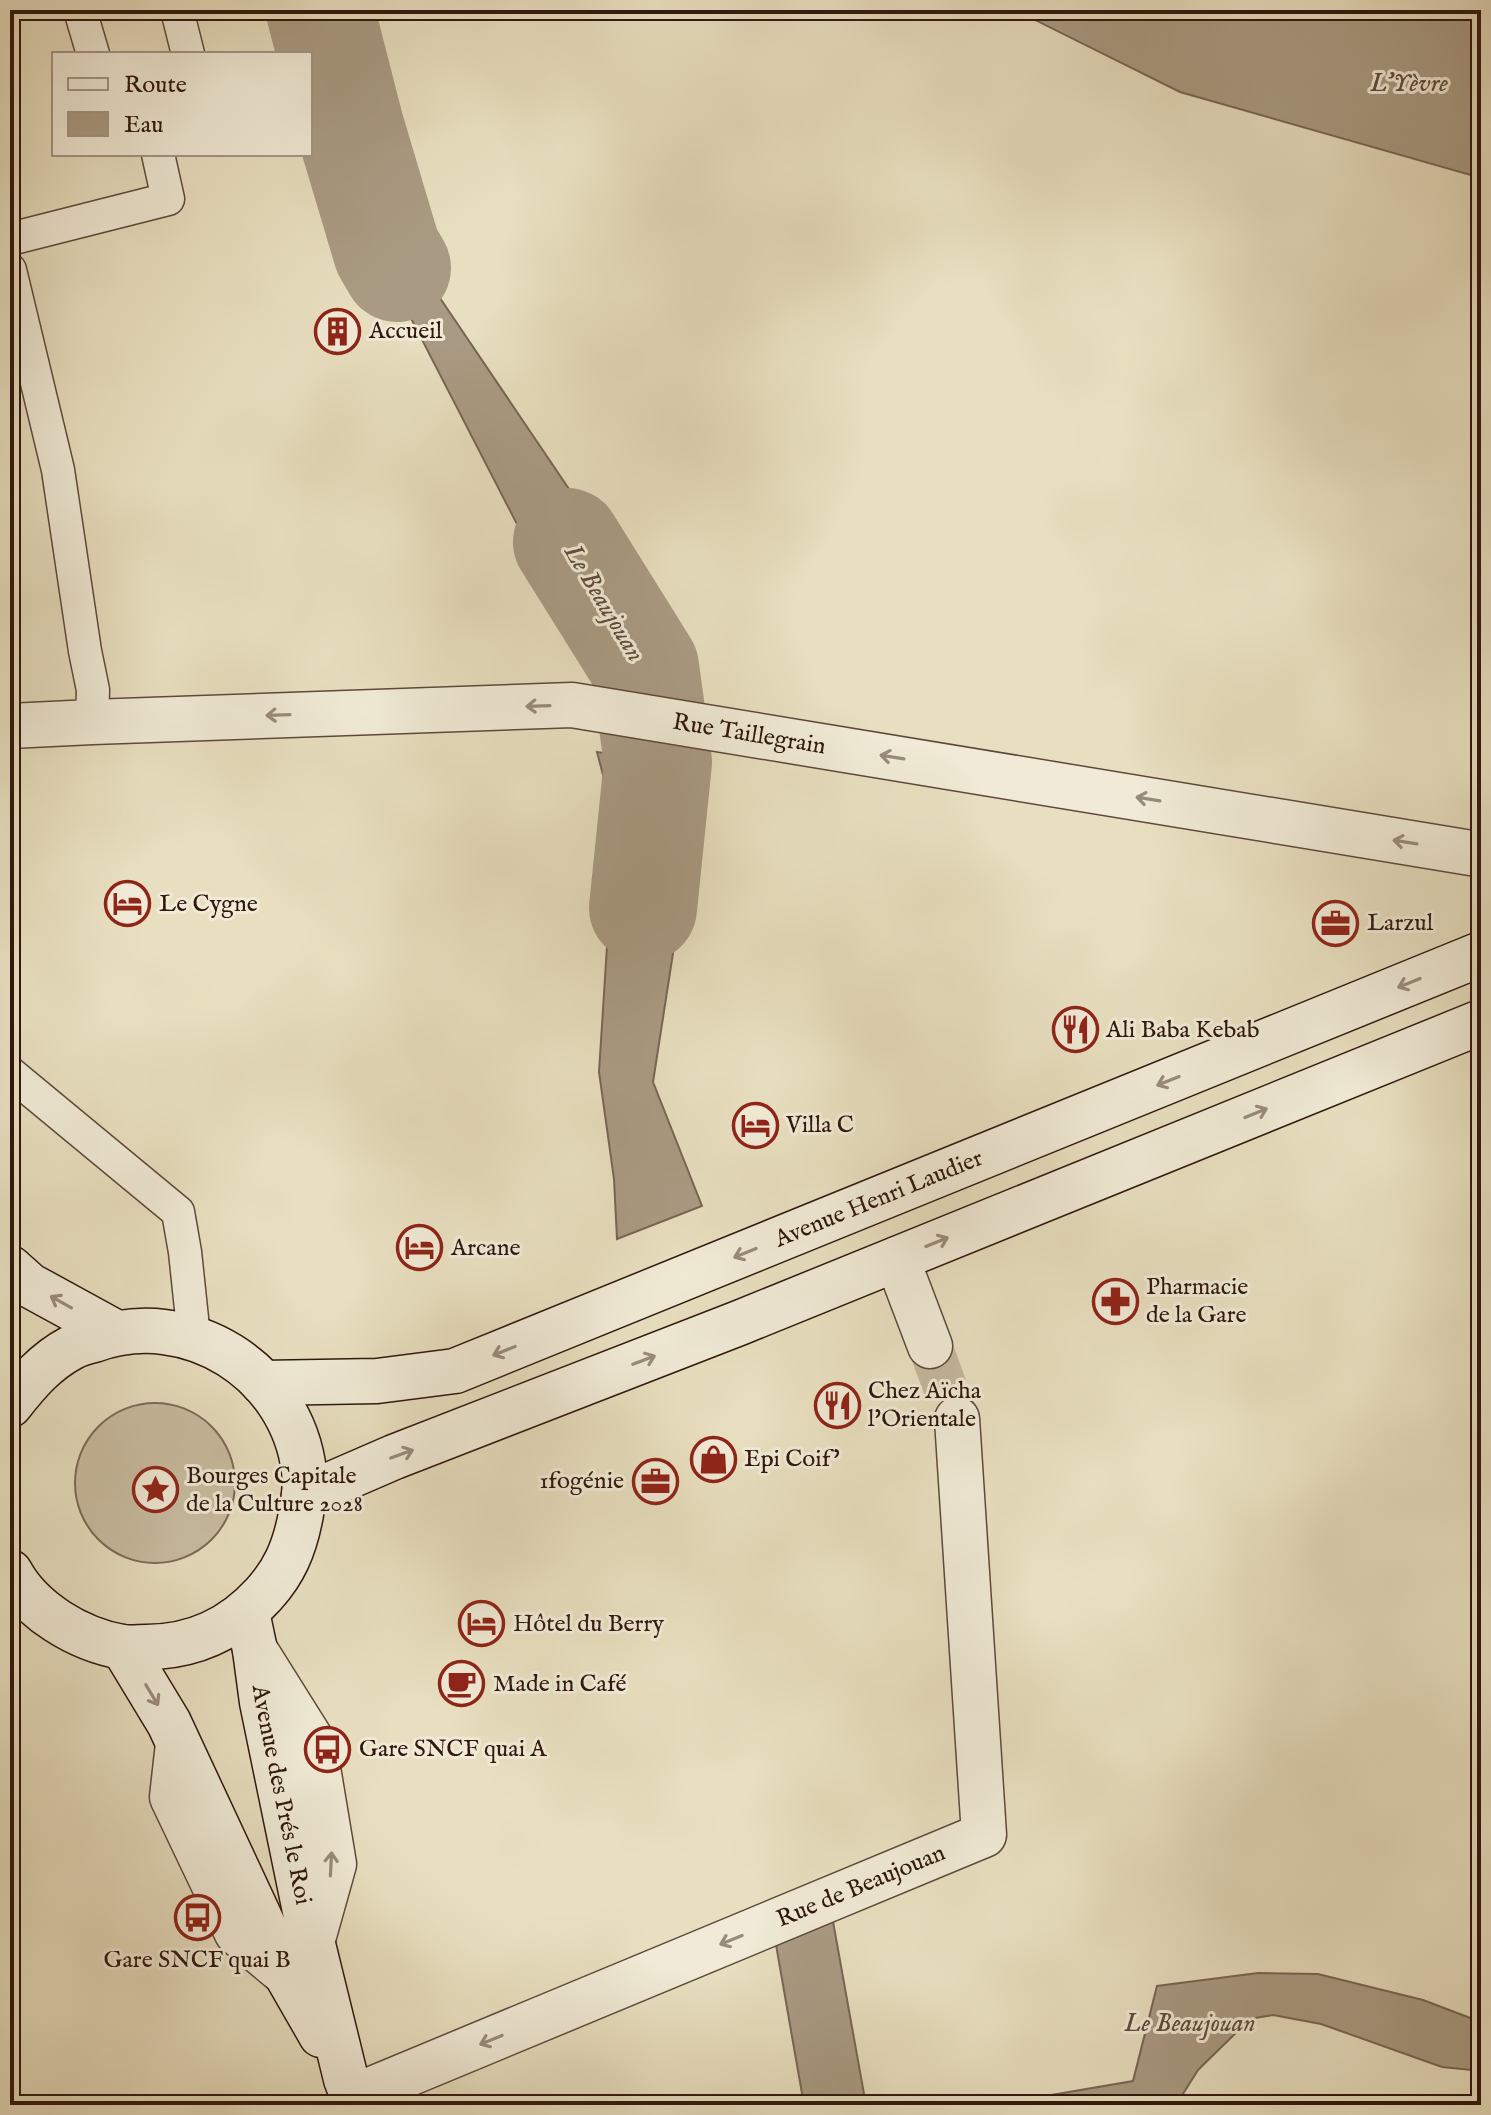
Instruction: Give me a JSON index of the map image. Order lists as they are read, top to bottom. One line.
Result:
{"streets":{"main road":["Rue Taillegrain","Avenue Henri Laudier","Avenue des Prés le Roi","Rue de Beaujouan"]},"crossings":[["Avenue des Prés le Roi","Rue de Beaujouan"]],"one_way":["Rue Taillegrain","Rue de Beaujouan"],"water":["L'Yèvre","Le Beaujouan"],"places":{"building":["Accueil"],"hotel":["Le Cygne","Villa C","Arcane","Hôtel du Berry"],"office":["Larzul","1fogénie"],"restaurant":["Ali Baba Kebab","Chez Aïcha l'Orientale"],"pharmacy":["Pharmacie de la Gare"],"shop":["Epi Coif'"],"place":["Bourges Capitale de la Culture 2028"],"cafe":["Made in Café"],"bus stop":["Gare SNCF quai A","Gare SNCF quai B"]},"legend":["Route","Eau"]}
